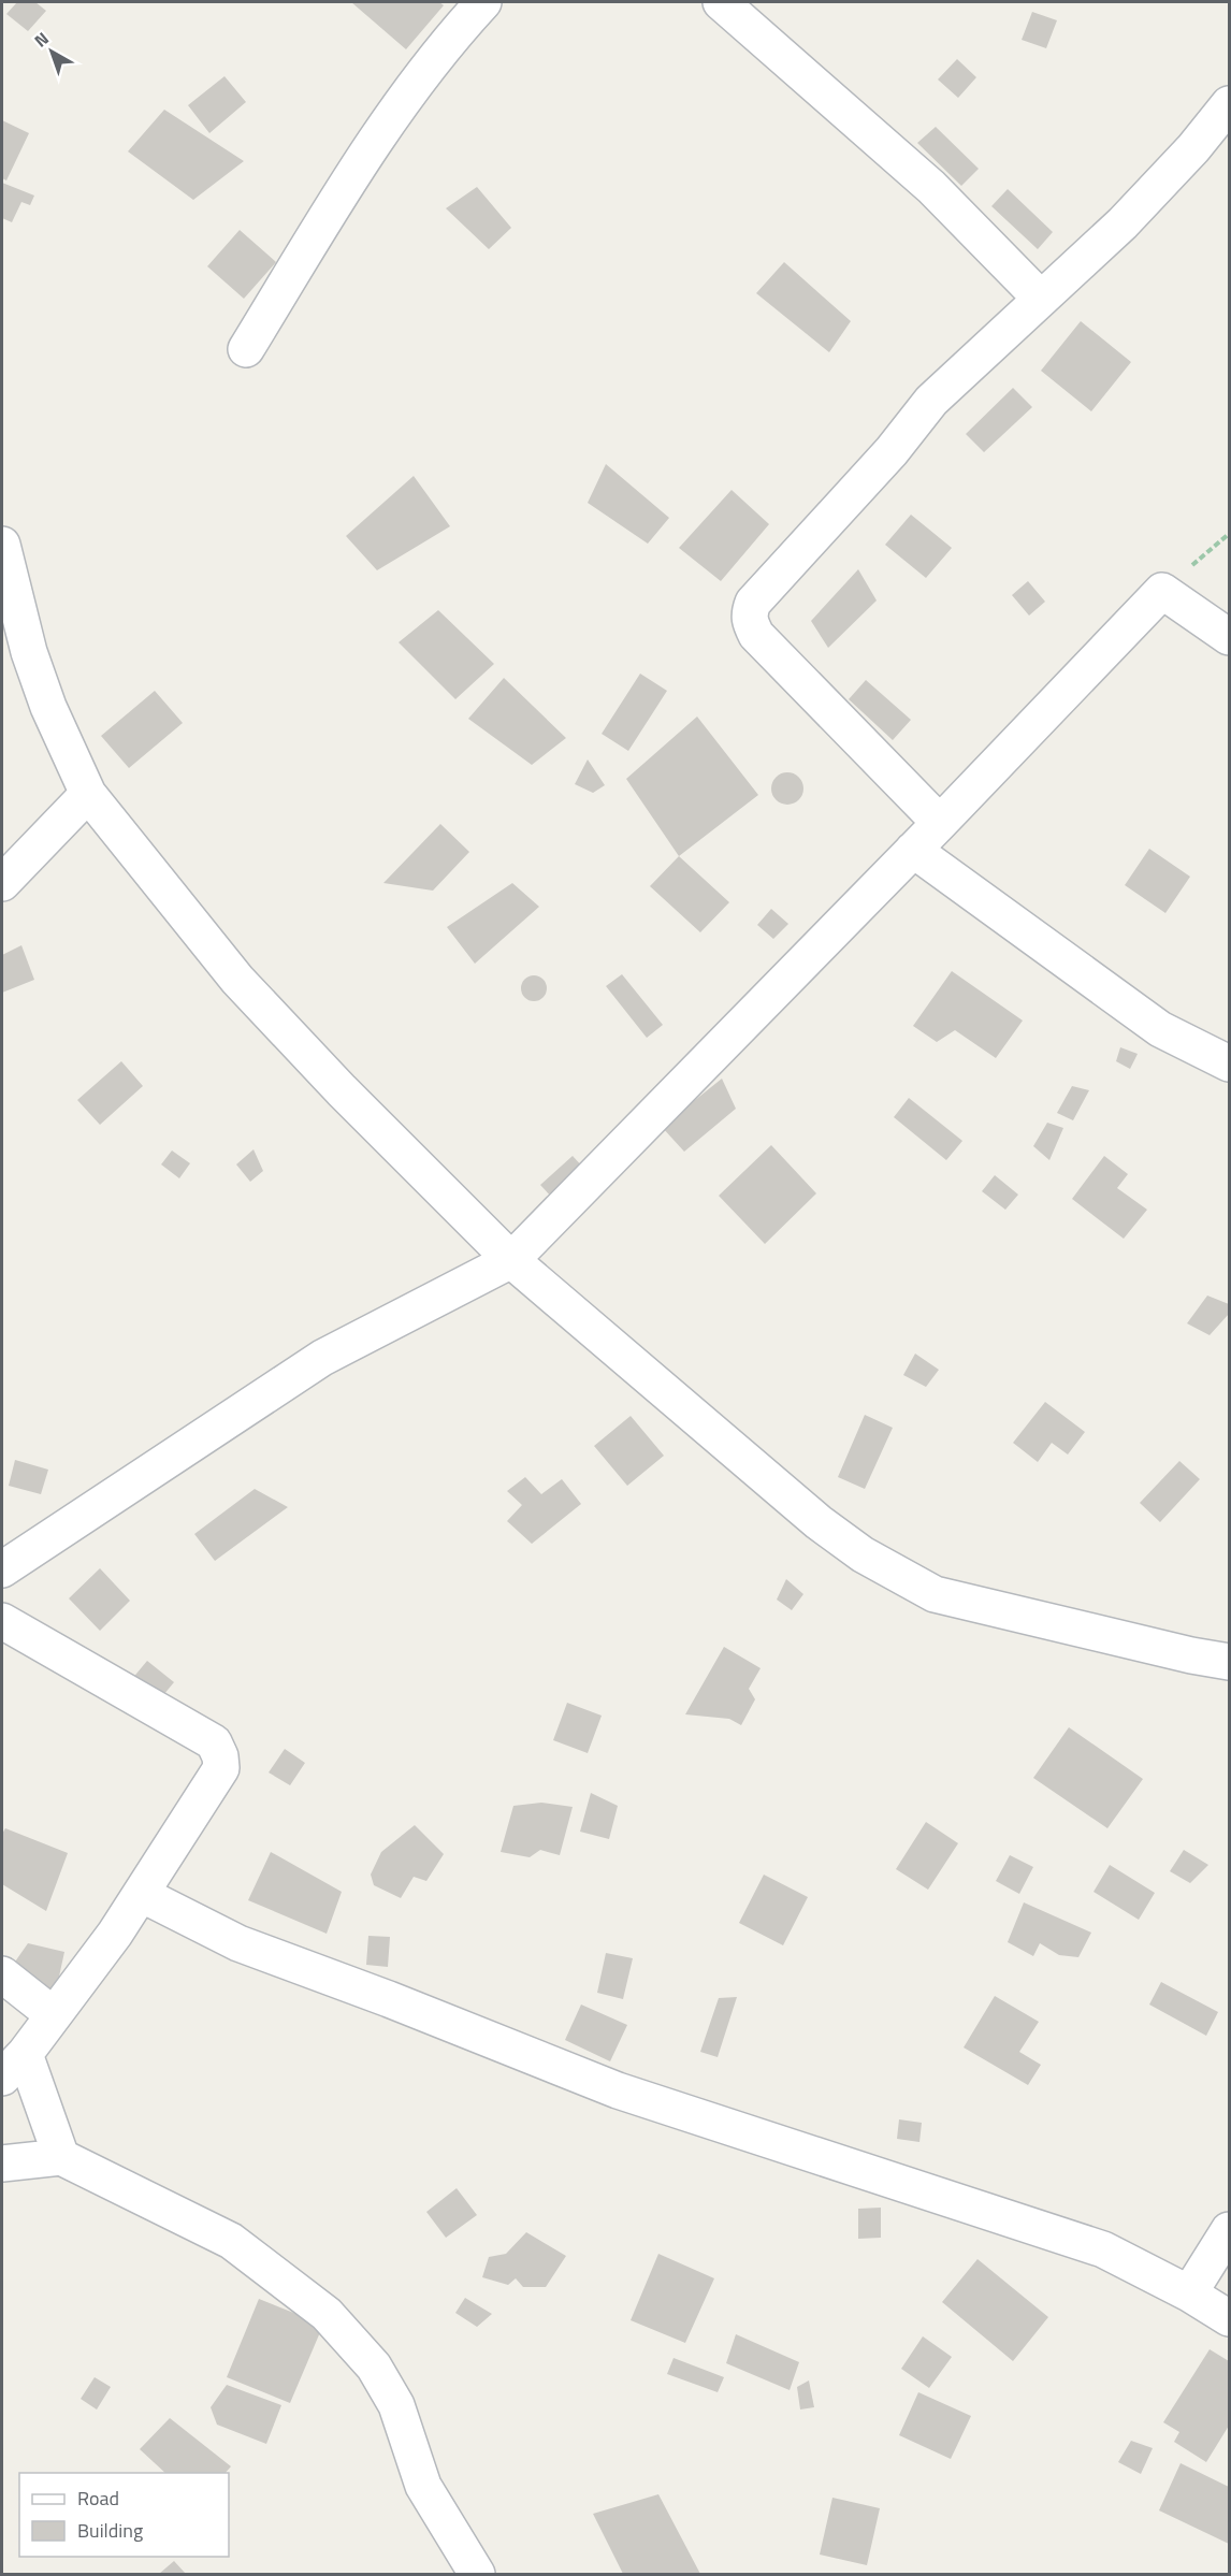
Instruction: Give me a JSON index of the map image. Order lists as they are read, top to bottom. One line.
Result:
{"legend":["Road","Building"],"north":"top left"}
